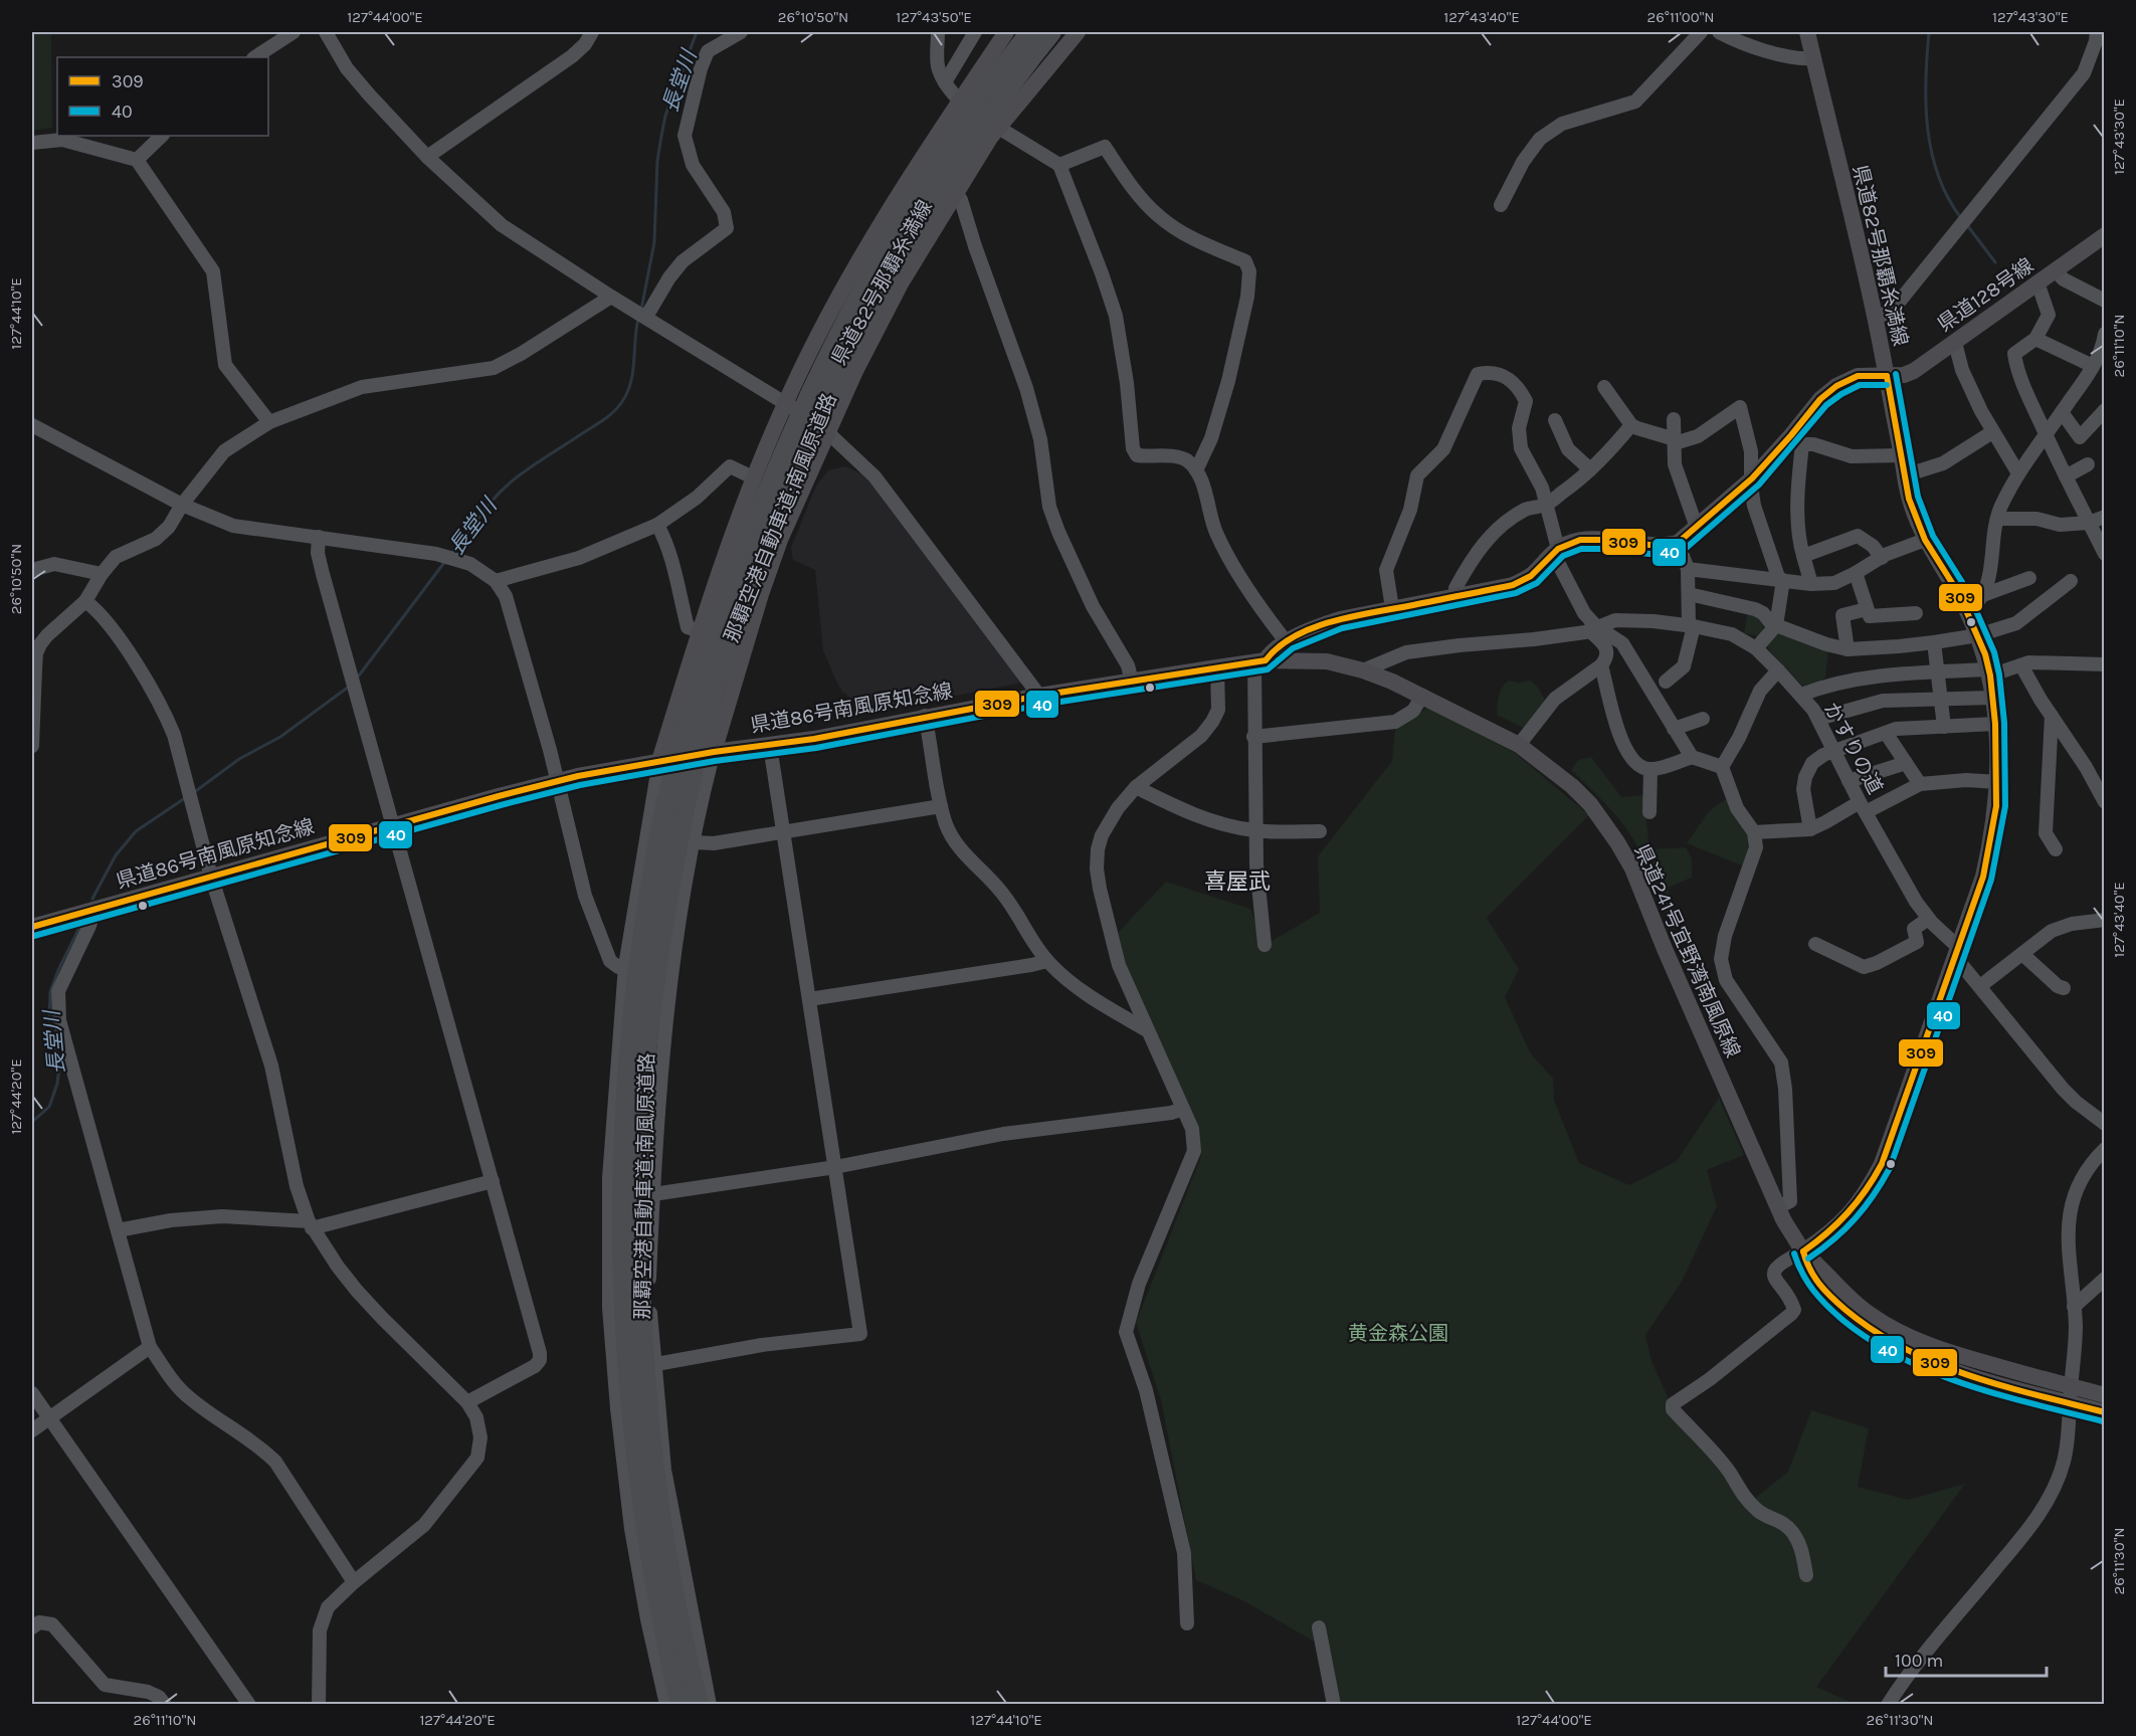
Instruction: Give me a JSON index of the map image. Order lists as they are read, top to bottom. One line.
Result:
{"streets":{"highway":["那覇空港自動車道;南風原道路"],"main road":["県道82号那覇糸満線","県道128号線","県道86号南風原知念線","県道241号宜野湾南風原線"],"street":["かすりの道"]},"crossings":[["県道82号那覇糸満線","県道128号線"],["県道82号那覇糸満線","県道86号南風原知念線"],["県道82号那覇糸満線","かすりの道"],["県道82号那覇糸満線","県道241号宜野湾南風原線"],["県道86号南風原知念線","県道241号宜野湾南風原線"],["かすりの道","県道241号宜野湾南風原線"]],"districts":["喜屋武"],"water":["長堂川"],"parks":["黄金森公園"],"lines":["transit line 40","transit line 309"],"legend":["309","40"],"scale_bar":"100 m","coordinates":["127°44'00\"E","26°10'50\"N","127°43'50\"E","127°43'40\"E","26°11'00\"N","127°43'30\"E","127°44'10\"E","26°11'10\"N","127°44'20\"E","26°11'30\"N"]}
